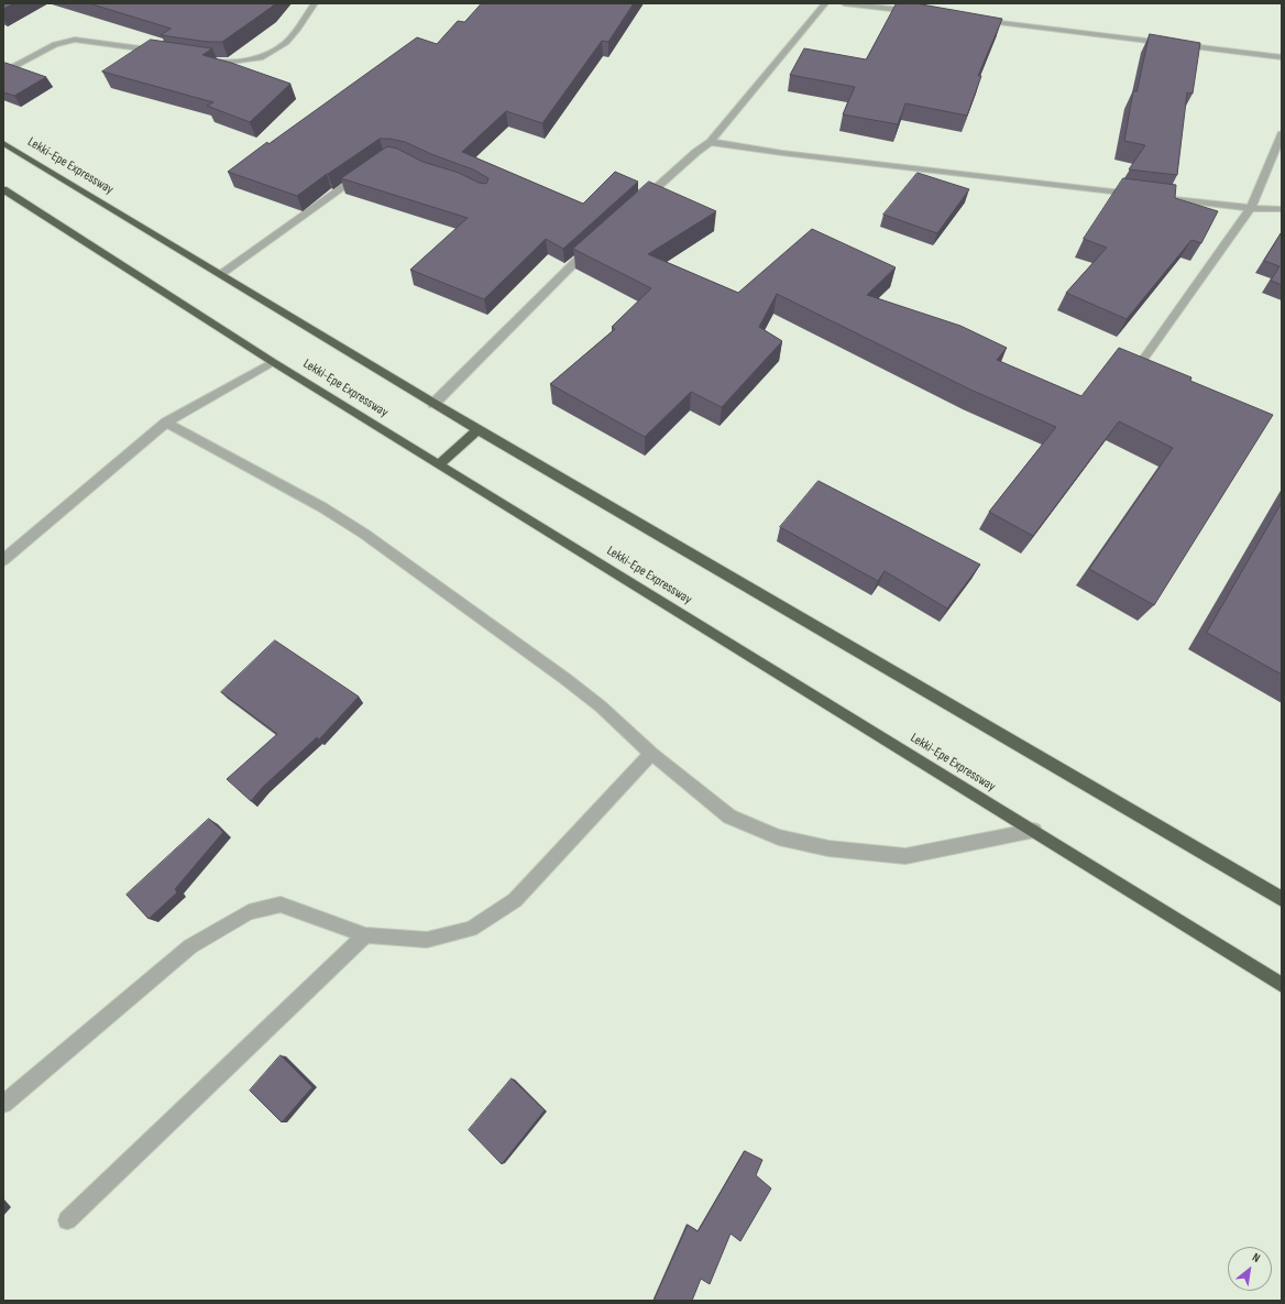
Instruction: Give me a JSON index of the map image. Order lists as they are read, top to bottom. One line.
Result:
{"streets":{"highway":["Lekki-Epe Expressway"]},"north":"top right"}
